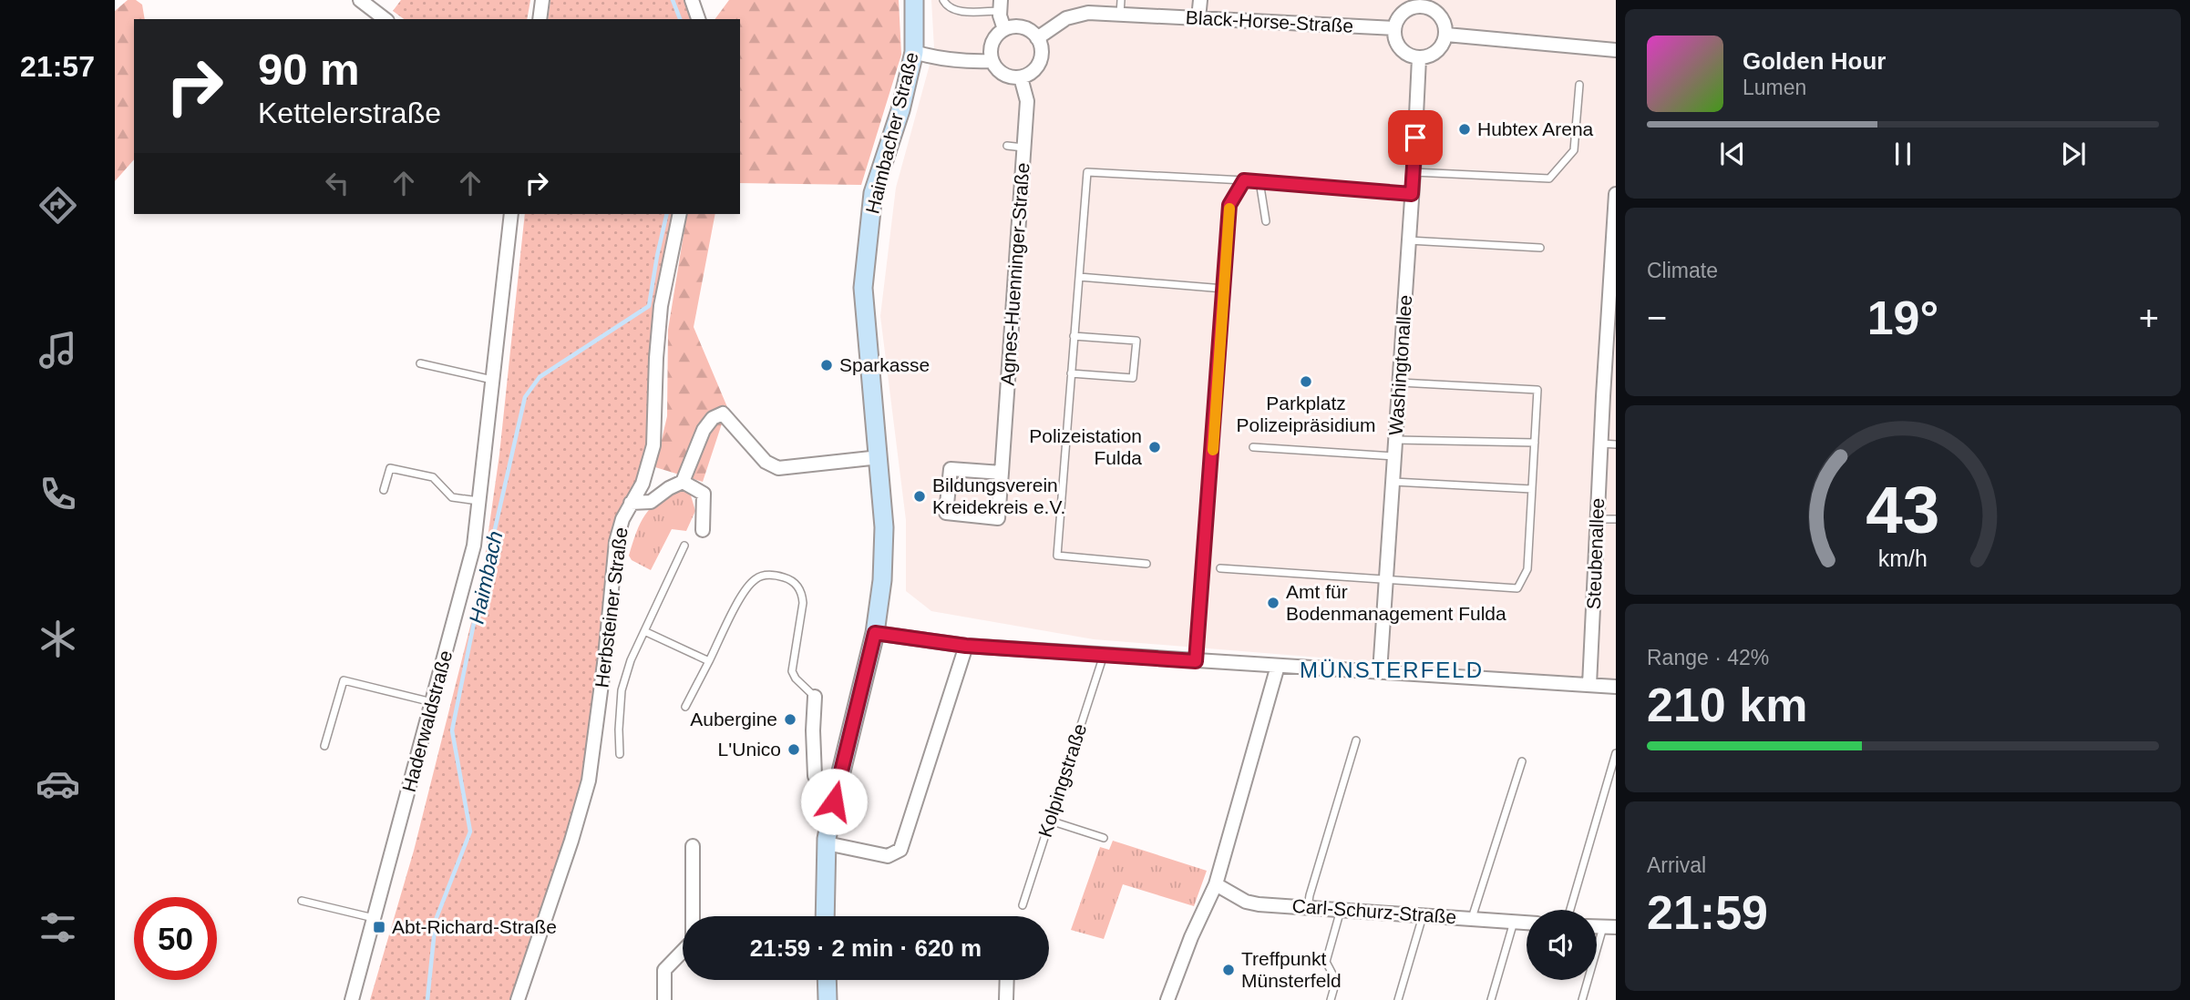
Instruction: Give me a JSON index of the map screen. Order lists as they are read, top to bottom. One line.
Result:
{"streets":{"main road":["Haimbacher Straße"],"street":["Black-Horse-Straße","Agnes-Huenninger-Straße","Washingtonallee","Steubenallee","Herbsteiner Straße","Haderwaldstraße","Carl-Schurz-Straße"],"lane":["Kolpingstraße"]},"crossings":[["Black-Horse-Straße","Agnes-Huenninger-Straße"],["Black-Horse-Straße","Washingtonallee"]],"districts":["MÜNSTERFELD"],"water":["Haimbach"],"places":{"other":["Hubtex Arena","Sparkasse","Parkplatz Polizeipräsidium","Polizeistation Fulda","Bildungsverein Kreidekreis e.V.","Amt für Bodenmanagement Fulda","Aubergine","L'Unico","Treffpunkt Münsterfeld"],"transit":["Abt-Richard-Straße"]},"page":{"tabs":"21:57","turn":["90 m","Kettelerstraße"],"song":["Golden Hour","Lumen"],"tile":["Climate",["Range · 42%","210 km"],["Arrival","21:59"]],"heat":["−","19°","+"],"limit":"50","trip":"21:59 · 2 min · 620 m","gauge":["43","km/h"]}}
